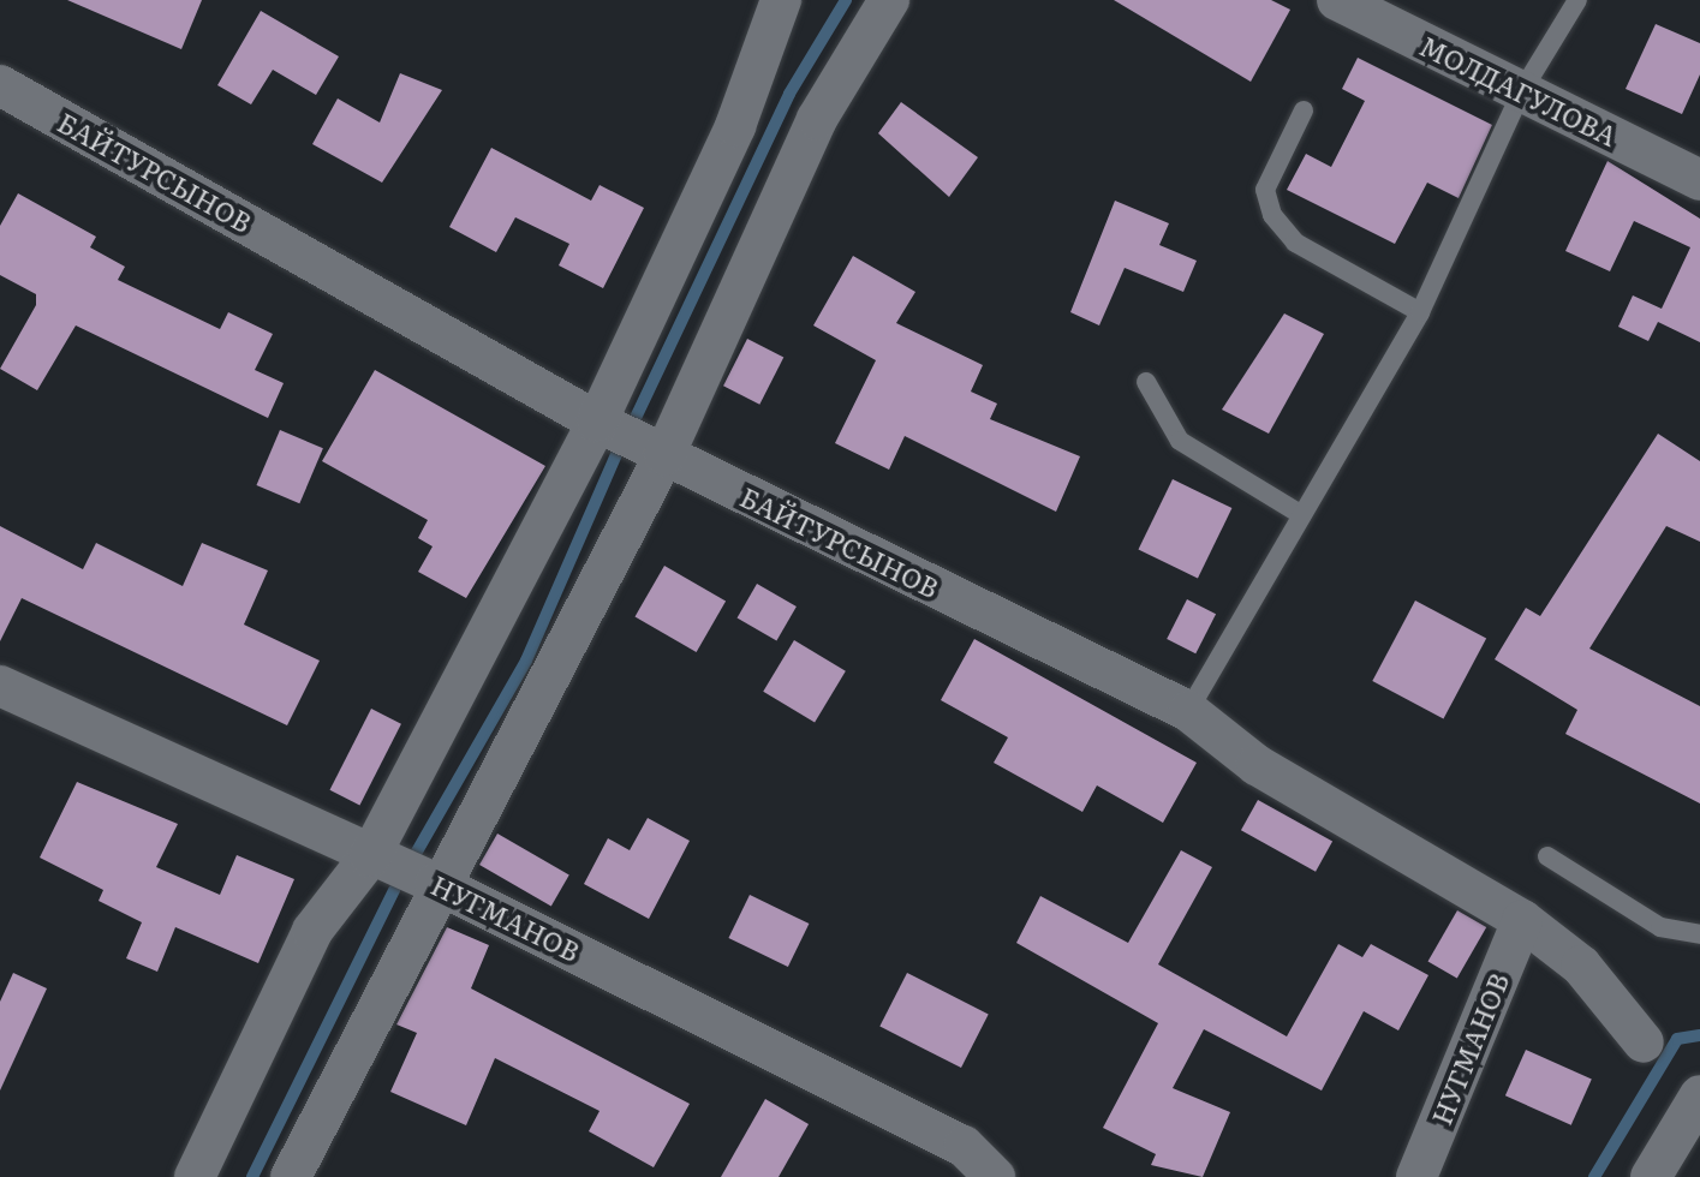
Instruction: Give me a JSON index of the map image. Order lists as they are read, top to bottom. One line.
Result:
{"streets":{"street":["МОЛДАГУЛОВА","БАЙТУРСЫНОВ","НУГМАНОВ"]},"crossings":[["БАЙТУРСЫНОВ","НУГМАНОВ"]]}
